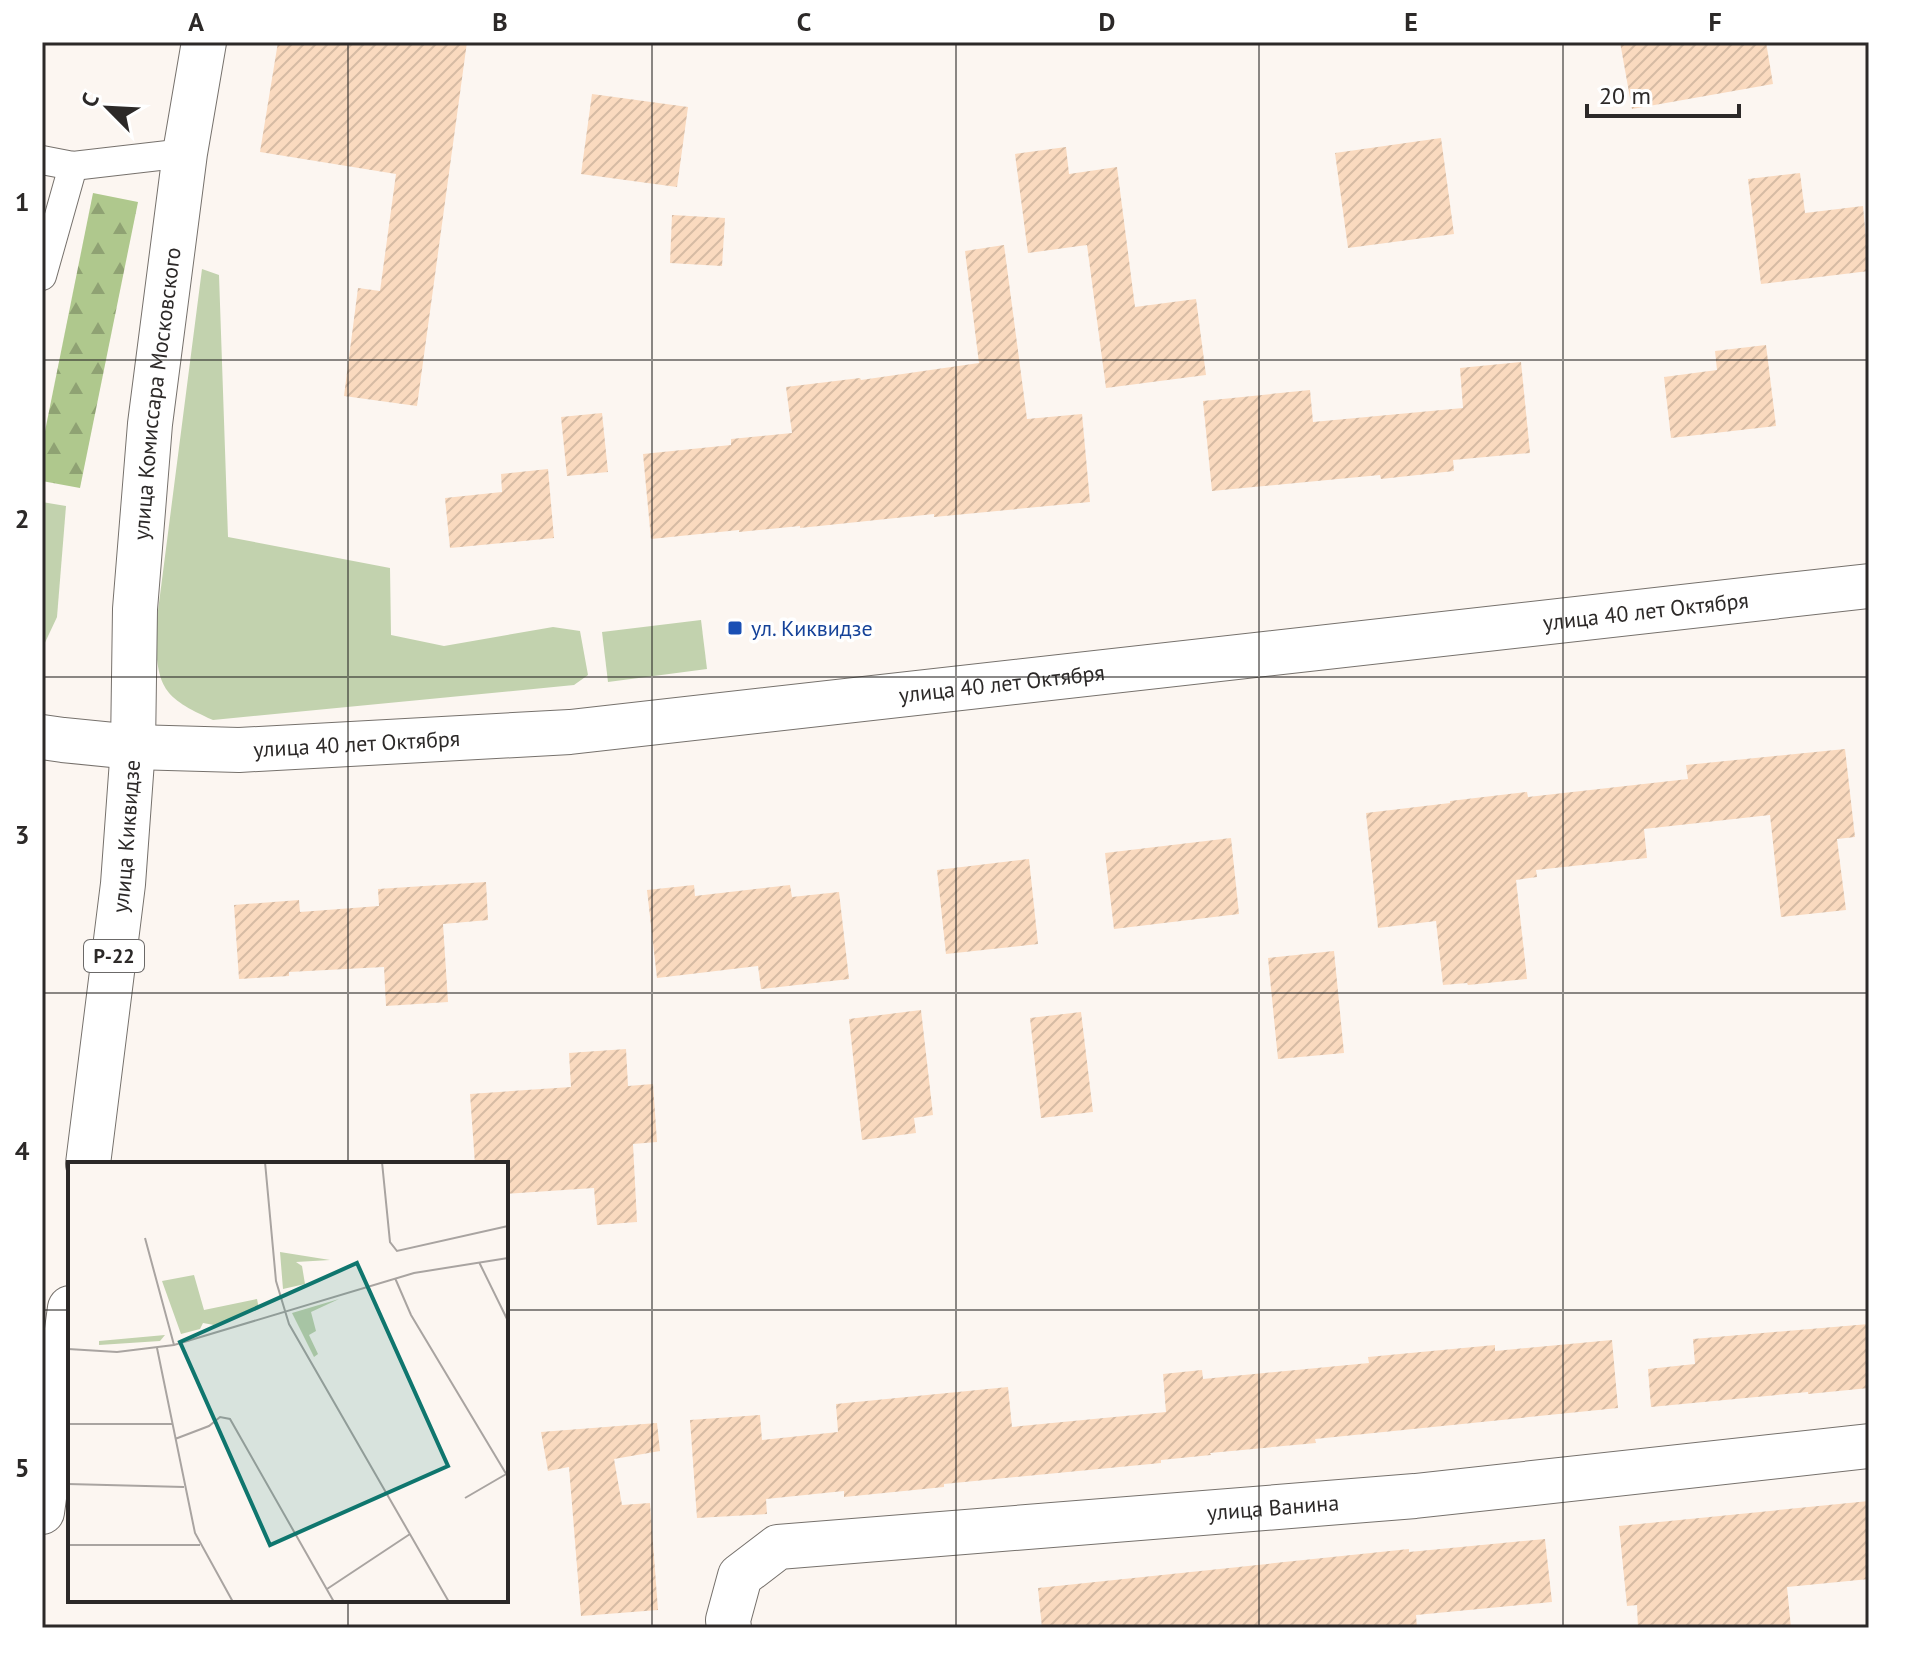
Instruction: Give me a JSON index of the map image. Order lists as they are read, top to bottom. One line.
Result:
{"streets":{"main road":["улица Комиссара Московского","улица 40 лет Октября","улица Киквидзе","Р-22","улица Ванина"]},"crossings":[["улица Комиссара Московского","улица 40 лет Октября"],["улица Комиссара Московского","улица Киквидзе"],["улица 40 лет Октября","улица Киквидзе"]],"places":{"transit":["ул. Киквидзе"]},"scale_bar":"20 m","north":"top left","grid":{"columns":["A","B","C","D","E","F"],"rows":["1","2","3","4","5"]}}
